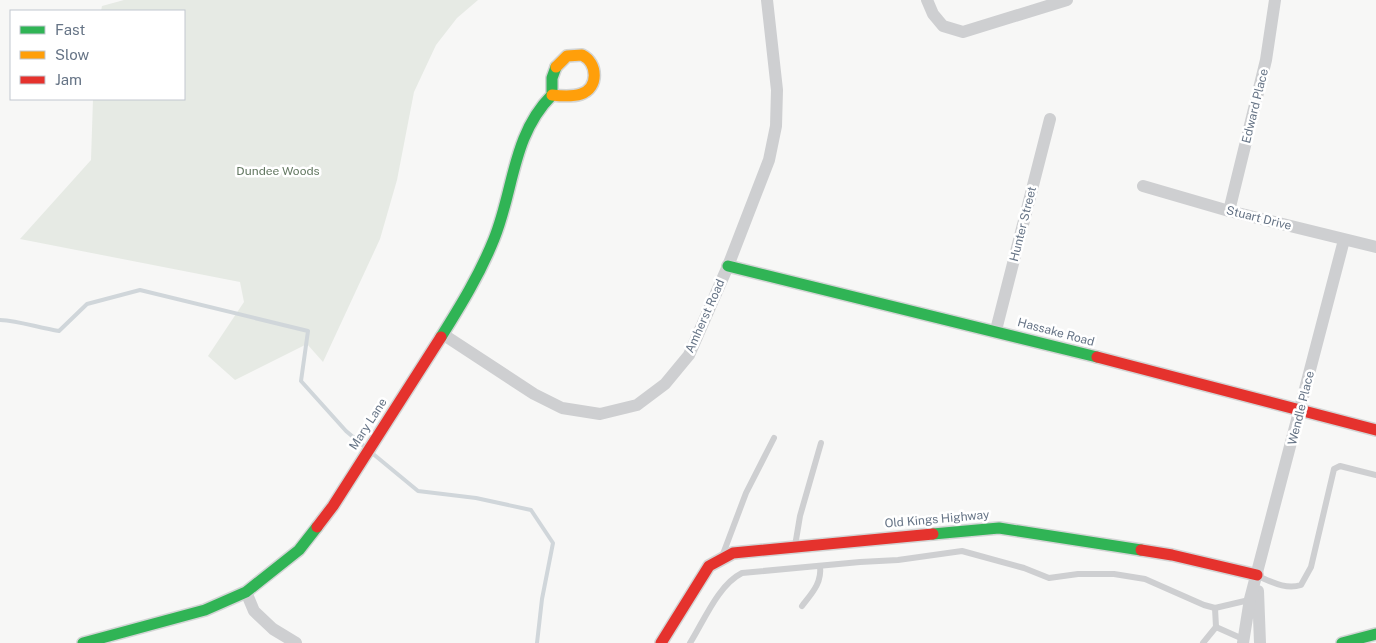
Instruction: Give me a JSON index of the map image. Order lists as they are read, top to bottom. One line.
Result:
{"streets":{"street":["Edward Place","Stuart Drive","Hunter Street","Amherst Road","Hassake Road","Wendle Place","Mary Lane","Old Kings Highway"]},"crossings":[["Edward Place","Stuart Drive"],["Stuart Drive","Wendle Place"],["Hunter Street","Hassake Road"],["Amherst Road","Hassake Road"],["Amherst Road","Mary Lane"],["Hassake Road","Wendle Place"],["Wendle Place","Old Kings Highway"]],"parks":["Dundee Woods"],"legend":["Fast","Slow","Jam"]}
